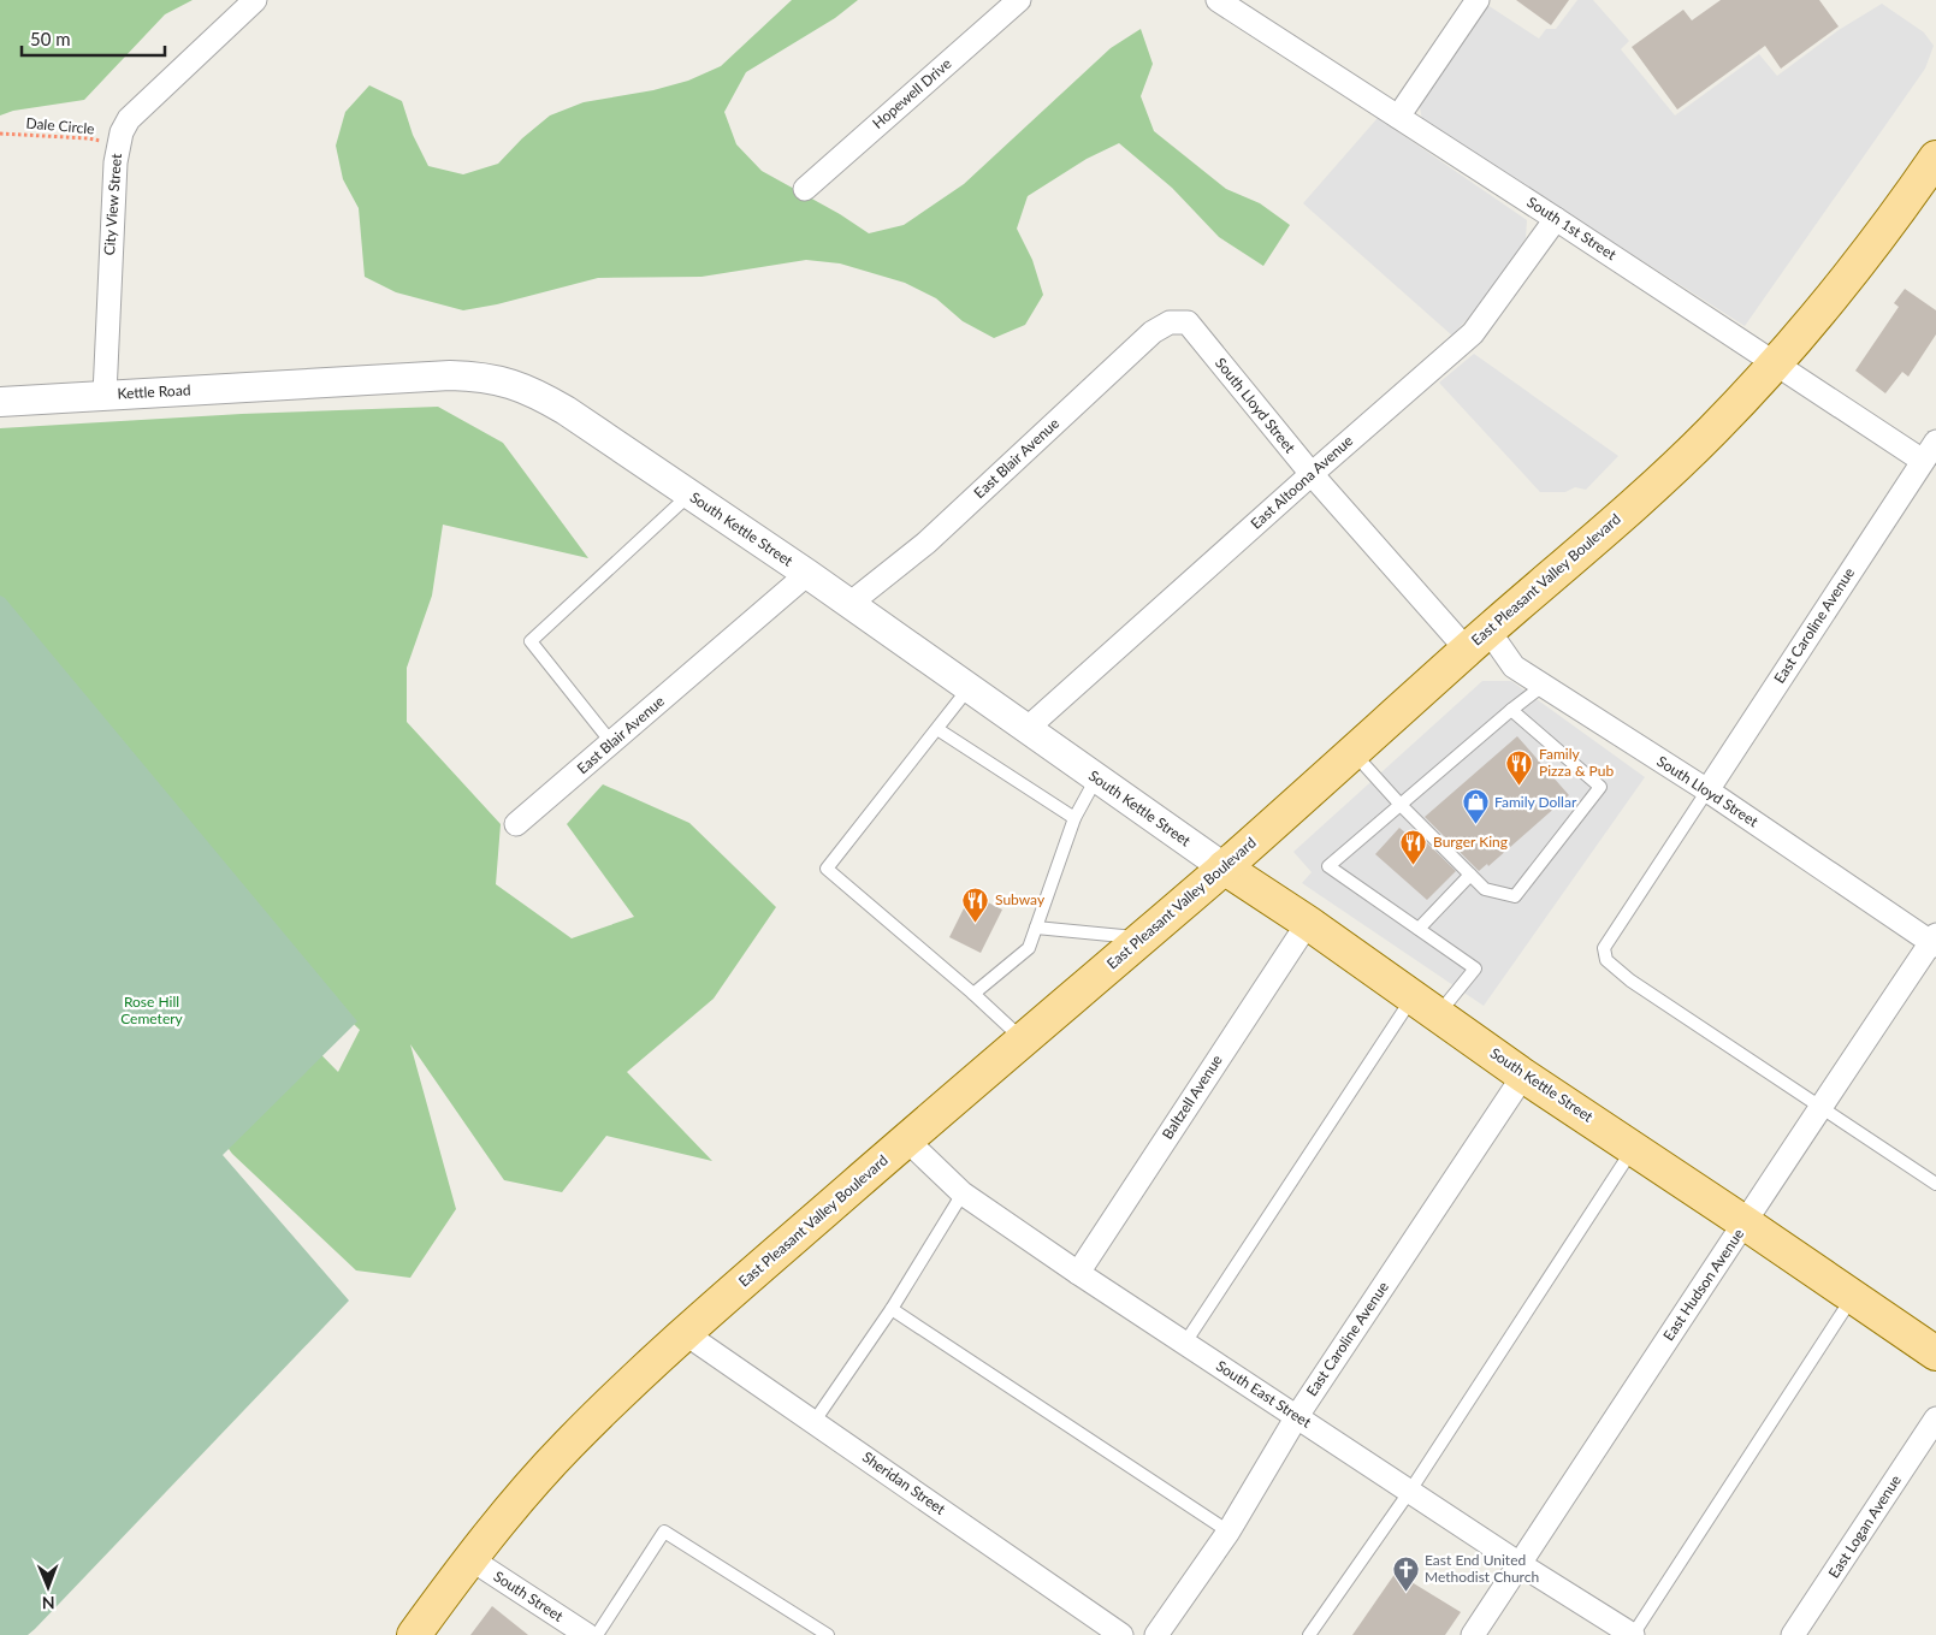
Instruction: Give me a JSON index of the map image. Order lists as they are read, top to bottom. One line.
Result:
{"streets":{"main road":["South Kettle Street","East Pleasant Valley Boulevard"],"street":["Hopewell Drive","City View Street","South 1st Street","Kettle Road","South Lloyd Street","East Blair Avenue","East Altoona Avenue","East Caroline Avenue","Baltzell Avenue","East Hudson Avenue","South East Street","Sheridan Street","East Logan Avenue","South Street"],"path":["Dale Circle"]},"crossings":[["Dale Circle","City View Street"],["City View Street","Kettle Road"],["South 1st Street","East Altoona Avenue"],["South 1st Street","East Pleasant Valley Boulevard"],["South 1st Street","East Caroline Avenue"],["Kettle Road","South Kettle Street"],["South Lloyd Street","East Blair Avenue"],["South Lloyd Street","East Altoona Avenue"],["South Lloyd Street","East Pleasant Valley Boulevard"],["South Lloyd Street","East Caroline Avenue"],["South Lloyd Street","East Hudson Avenue"],["East Blair Avenue","South Kettle Street"],["East Altoona Avenue","South Kettle Street"],["South Kettle Street","East Pleasant Valley Boulevard"],["South Kettle Street","East Caroline Avenue"],["South Kettle Street","Baltzell Avenue"],["South Kettle Street","East Hudson Avenue"],["East Pleasant Valley Boulevard","South East Street"],["East Pleasant Valley Boulevard","Sheridan Street"],["East Pleasant Valley Boulevard","South Street"],["East Caroline Avenue","South East Street"],["Baltzell Avenue","South East Street"],["East Hudson Avenue","South East Street"]],"parks":["Rose Hill Cemetery"],"places":{"restaurant":["Family Pizza & Pub","Burger King","Subway"],"shop":["Family Dollar"],"church":["East End United Methodist Church"]},"scale_bar":"50 m","north":"bottom"}
